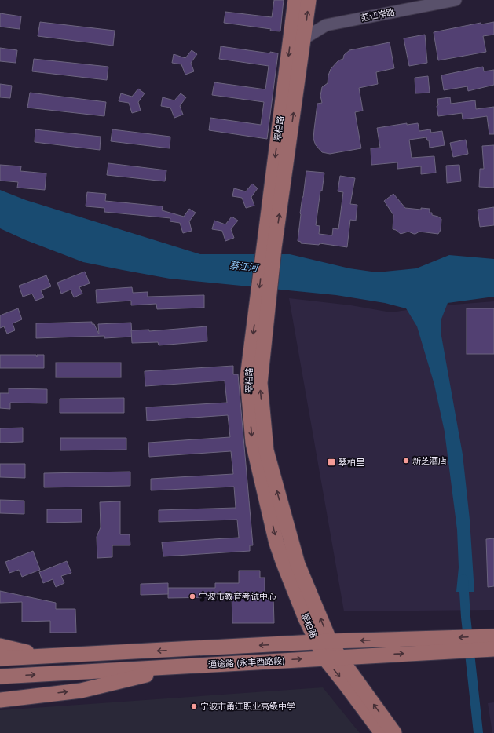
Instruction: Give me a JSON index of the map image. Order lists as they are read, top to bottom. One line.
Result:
{"streets":{"main road":["翠柏路","通途路 (永丰西路段)"],"street":["范江岸路"]},"crossings":[["范江岸路","翠柏路"],["翠柏路","通途路 (永丰西路段)"]],"water":["蔡江河"],"places":{"other":["新芝酒店","宁波市教育考试中心","宁波市甬江职业高级中学"],"transit":["翠柏里"]}}
